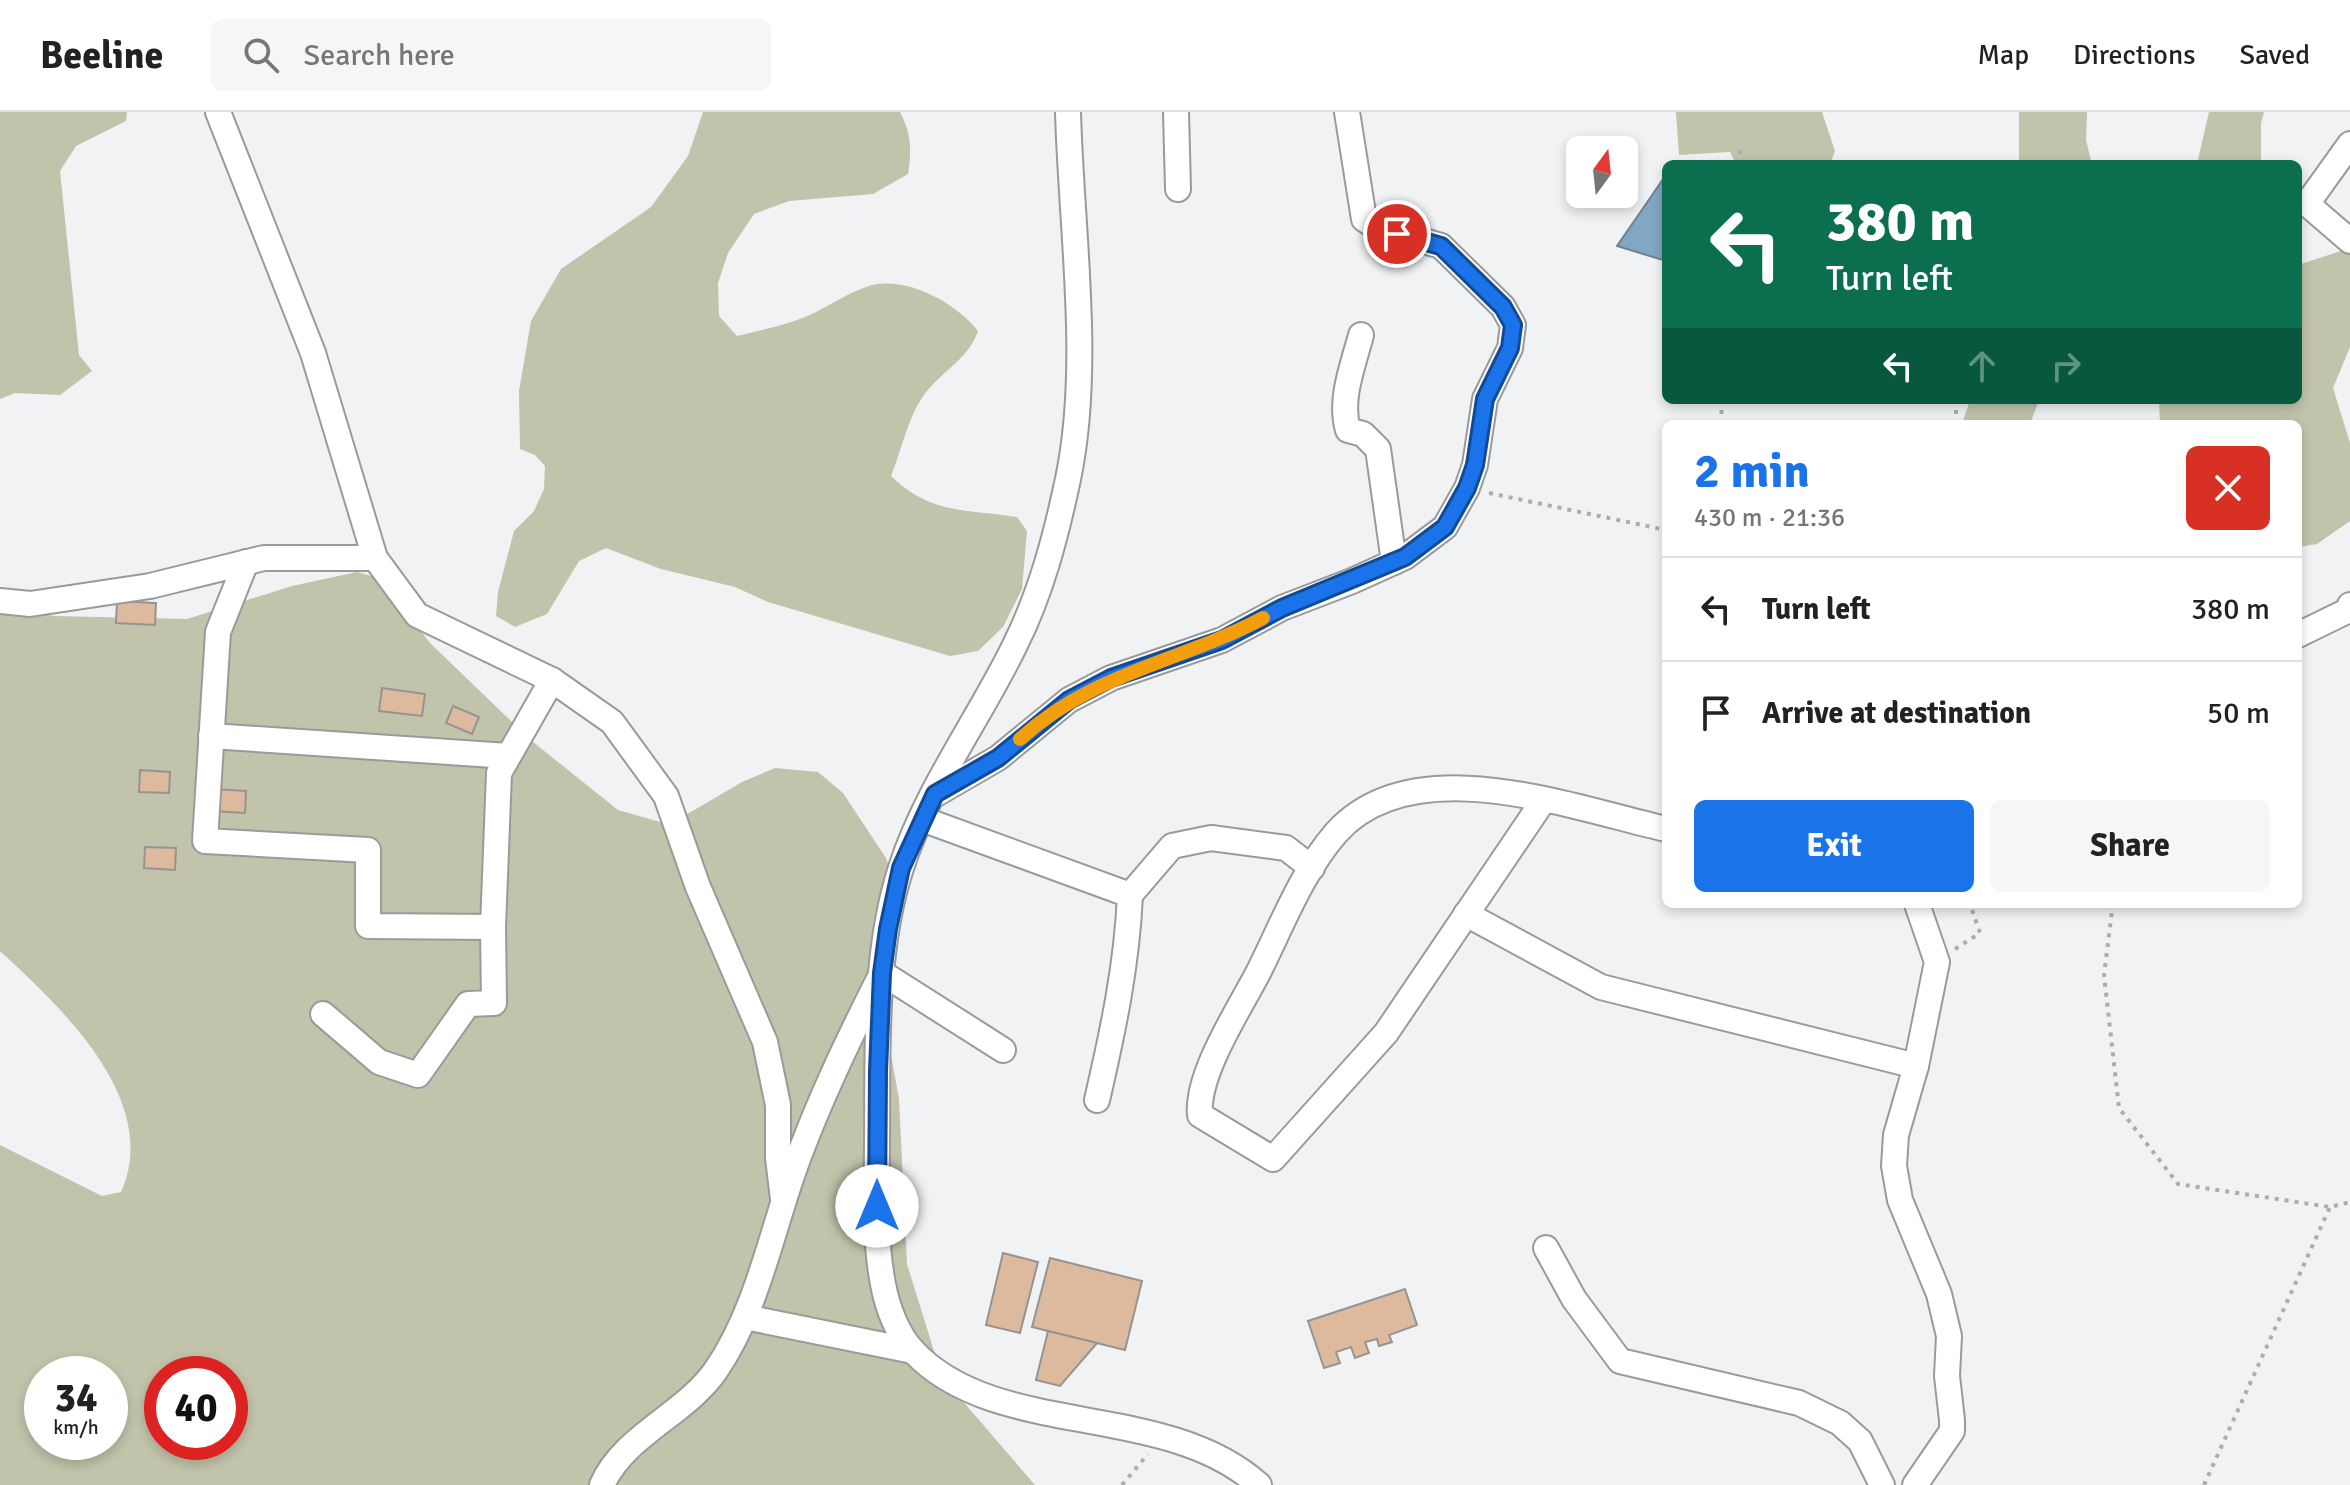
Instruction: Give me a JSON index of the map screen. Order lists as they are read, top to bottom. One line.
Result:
{"north":"top","page":{"header":"Beeline","search":"Search here","nav":["Map","Directions","Saved"],"turn":["380 m","Turn left"],"heading":["2 min","430 m · 21:36"],"list":[{"name":"Turn left","value":"380 m"},{"name":"Arrive at destination","value":"50 m"}],"buttons":["Exit","Share"],"speed":"34 km/h","limit":"40"}}
